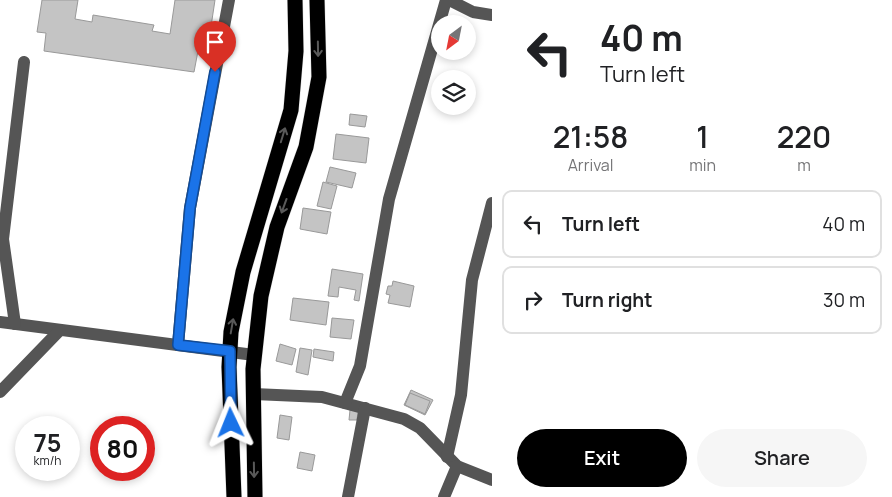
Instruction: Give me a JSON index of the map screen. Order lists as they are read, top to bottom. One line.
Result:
{"north":"bottom left","page":{"turn":["40 m","Turn left"],"eta":["21:58","Arrival","1","min","220","m"],"list":[{"name":"Turn left","value":"40 m"},{"name":"Turn right","value":"30 m"}],"speed":"75 km/h","limit":"80","buttons":["Exit","Share"]}}
